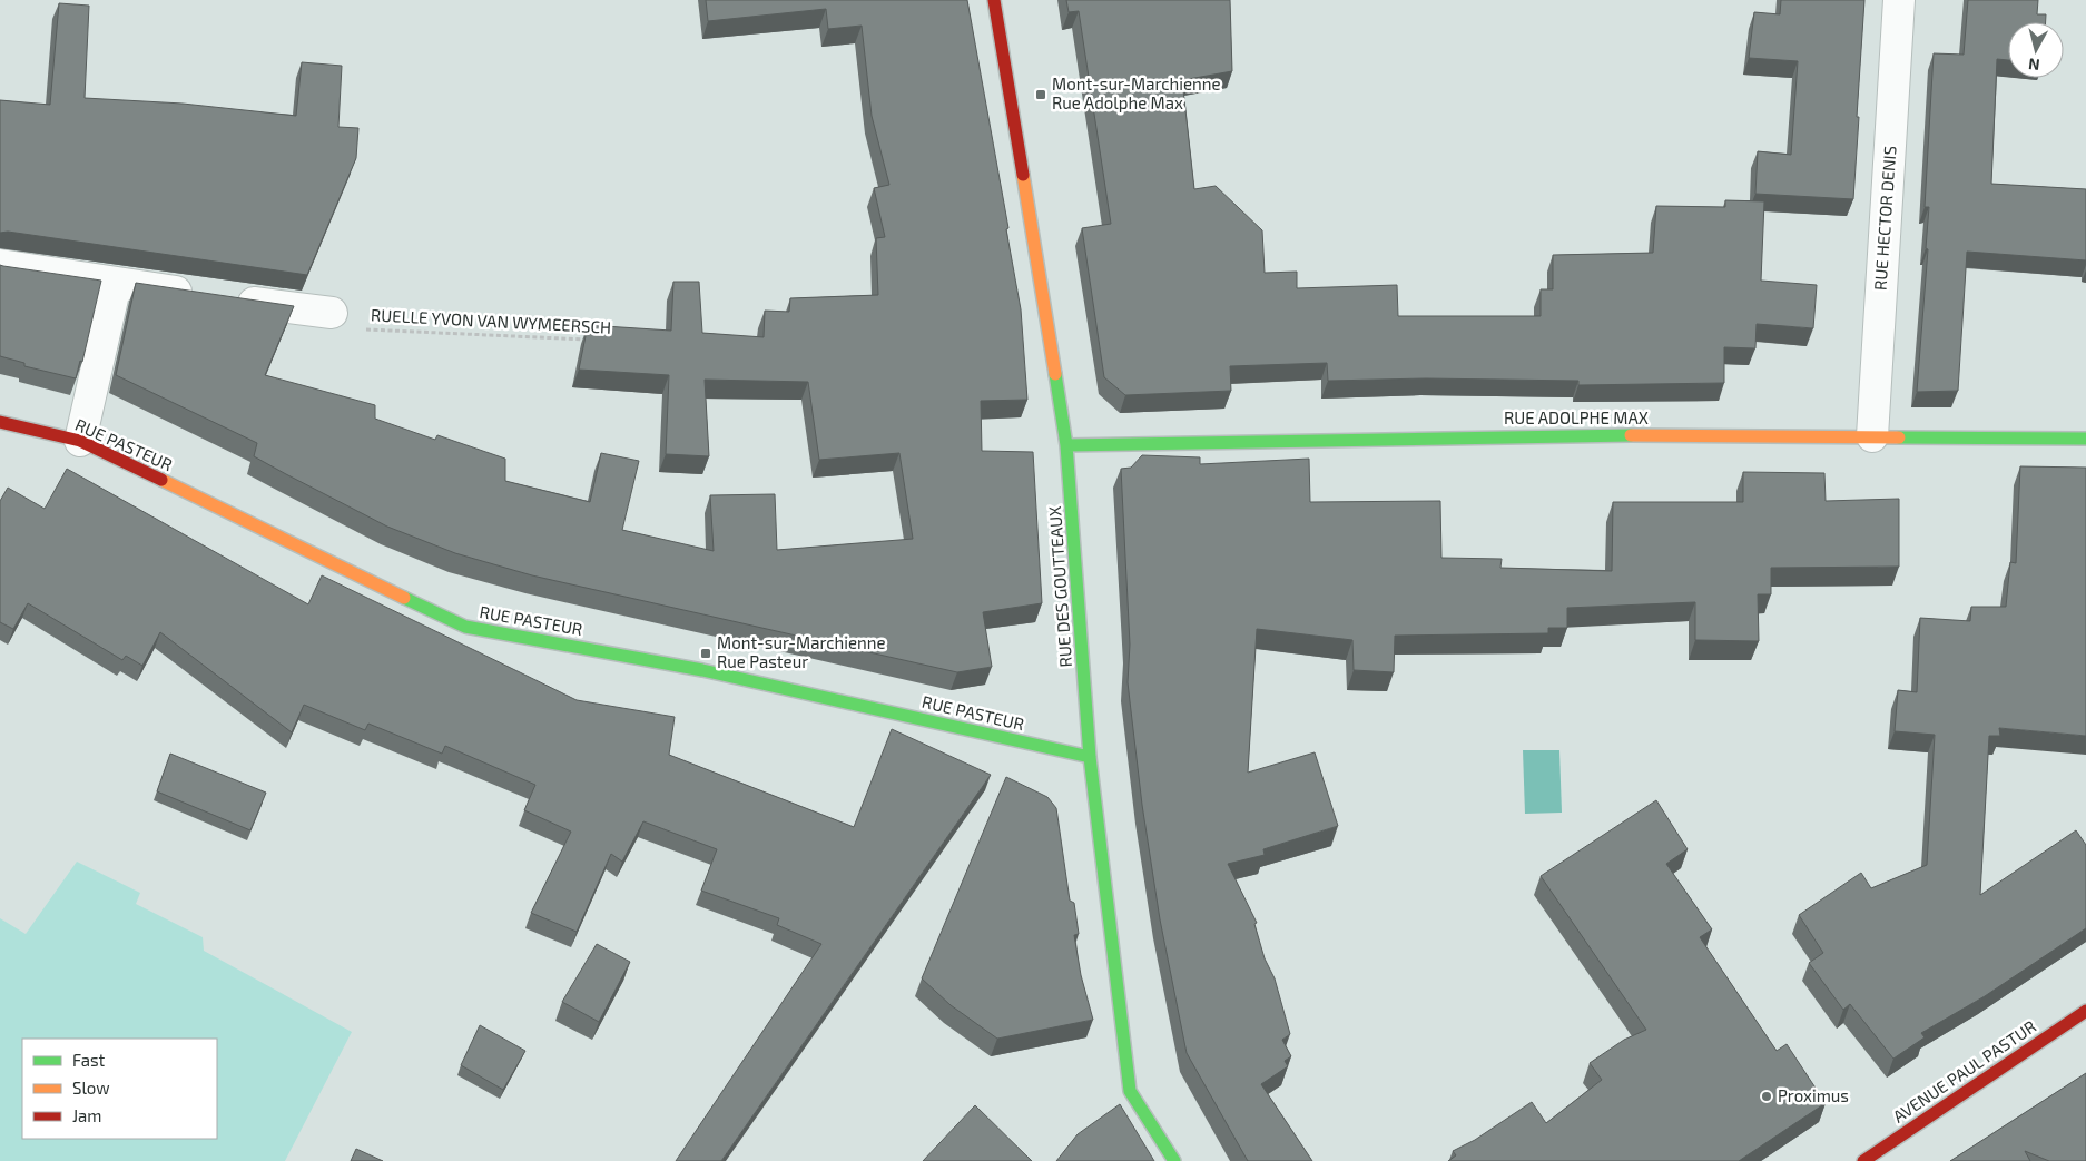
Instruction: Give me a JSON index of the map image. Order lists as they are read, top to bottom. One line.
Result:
{"streets":{"street":["RUE HECTOR DENIS","RUE ADOLPHE MAX","RUE PASTEUR","RUE DES GOUTTEAUX","AVENUE PAUL PASTUR"],"path":["RUELLE YVON VAN WYMEERSCH"]},"crossings":[["RUE HECTOR DENIS","RUE ADOLPHE MAX"],["RUE ADOLPHE MAX","RUE DES GOUTTEAUX"],["RUE PASTEUR","RUE DES GOUTTEAUX"]],"places":{"transit":["Mont-sur-Marchienne Rue Adolphe Max","Mont-sur-Marchienne Rue Pasteur"],"other":["Proximus"]},"legend":["Fast","Slow","Jam"],"north":"bottom"}
